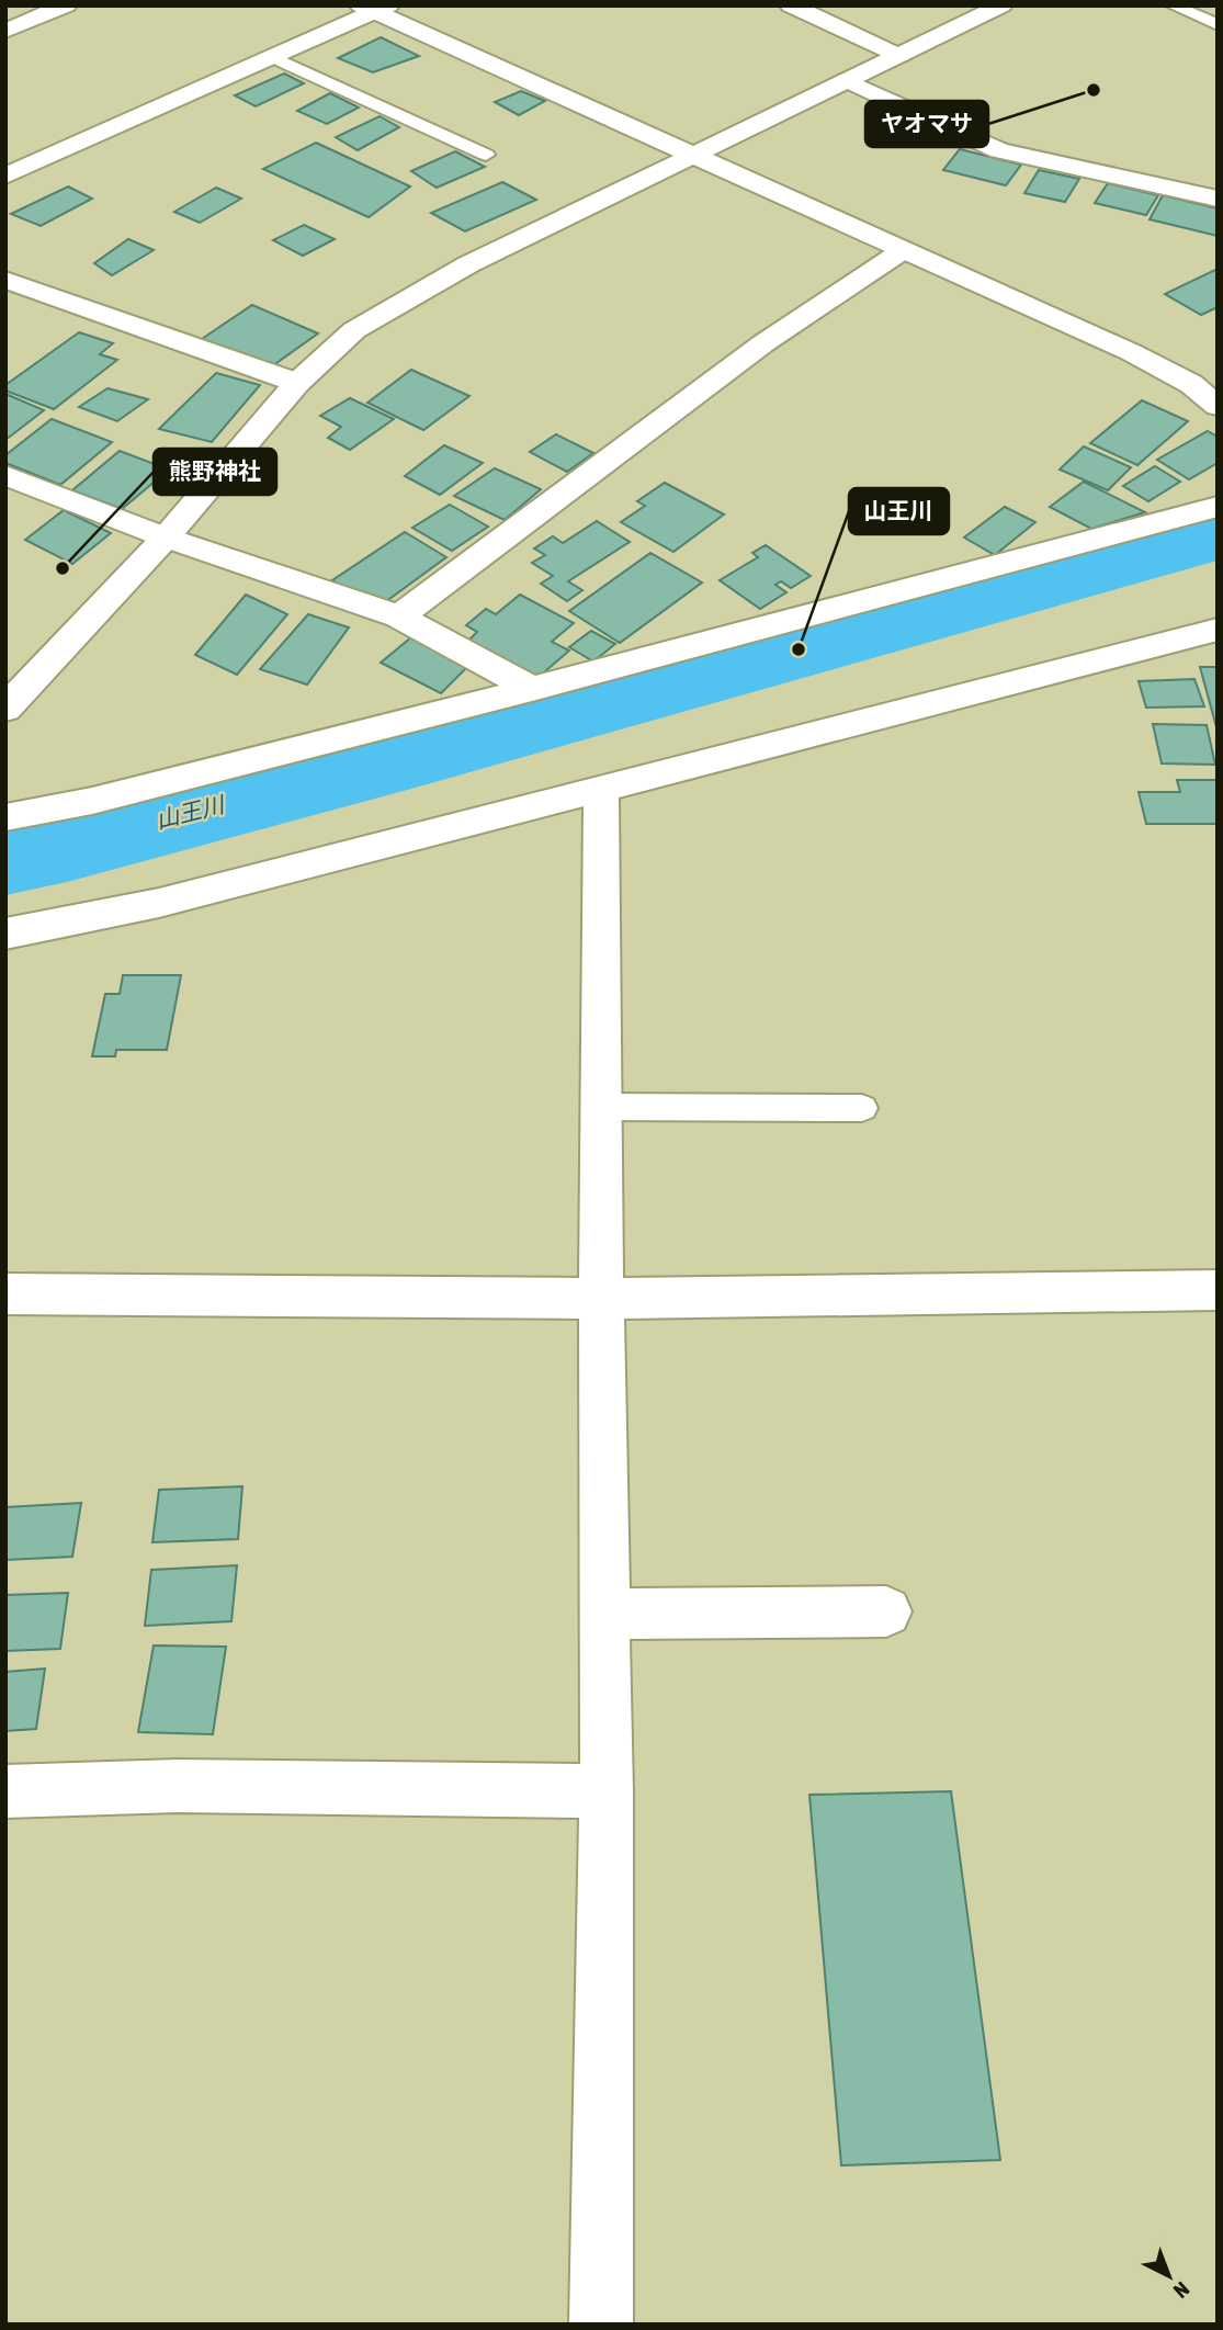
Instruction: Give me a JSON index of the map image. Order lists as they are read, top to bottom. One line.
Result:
{"water":["山王川"],"places":["ヤオマサ","熊野神社","山王川"],"north":"bottom right"}
